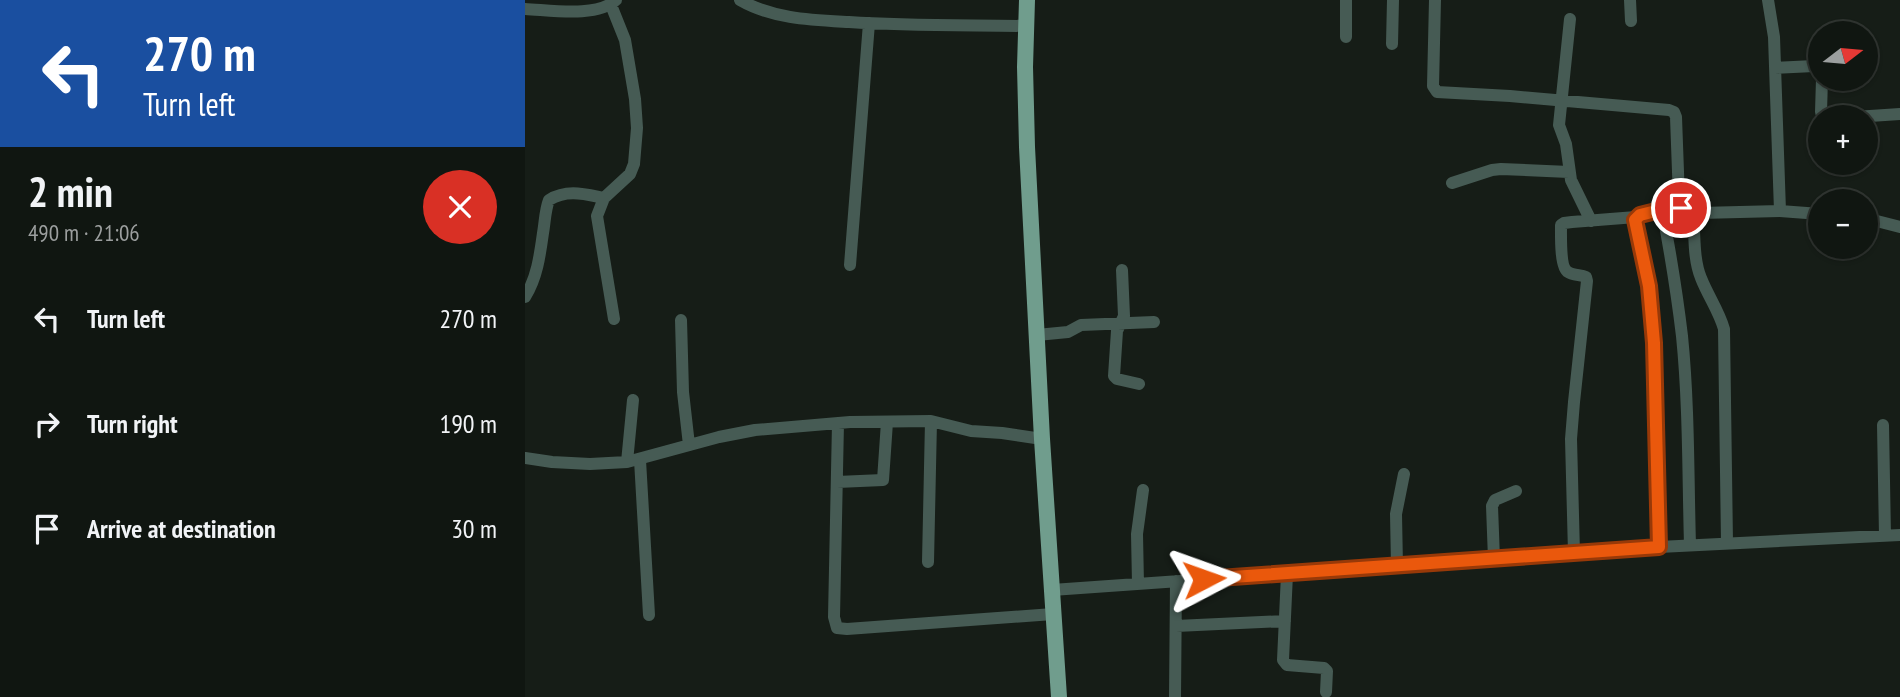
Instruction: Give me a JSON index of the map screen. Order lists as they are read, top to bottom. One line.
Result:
{"north":"right","page":{"turn":["270 m","Turn left"],"map_buttons":["+","−"],"heading":["2 min","490 m · 21:06"],"list":[{"name":"Turn left","value":"270 m"},{"name":"Turn right","value":"190 m"},{"name":"Arrive at destination","value":"30 m"}]}}
